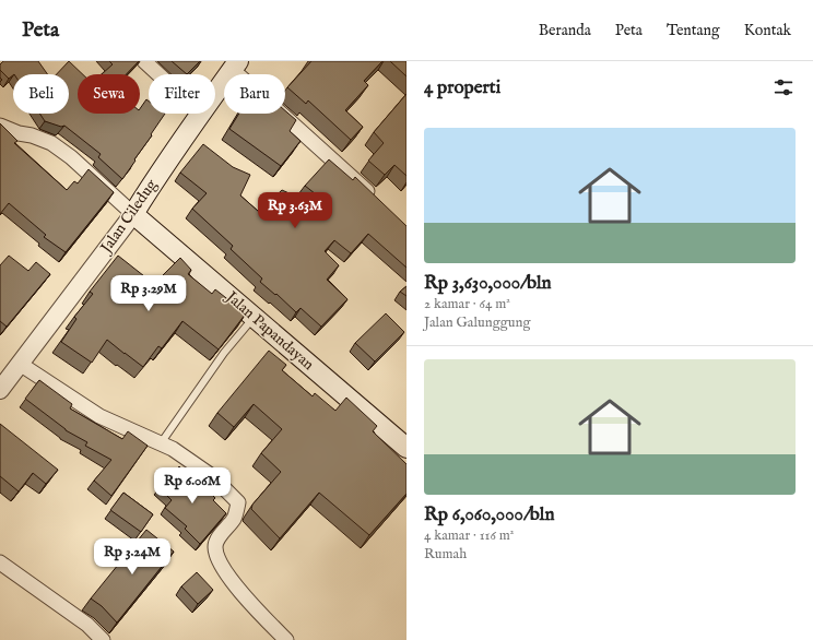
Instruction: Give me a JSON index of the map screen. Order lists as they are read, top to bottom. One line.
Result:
{"streets":{"main road":["Jalan Ciledug","Jalan Papandayan"]},"crossings":[["Jalan Ciledug","Jalan Papandayan"]],"page":{"header":"Peta","nav":["Beranda","Peta","Tentang","Kontak"],"heading":"4 properti","chip":["Beli","Sewa","Filter","Baru"],"list":[{"name":"Rp 3,630,000/bln","note":"2 kamar · 64 m² · Jalan Galunggung"},{"name":"Rp 6,060,000/bln","note":"4 kamar · 116 m² · Rumah"}],"price":["Rp 3.63M","Rp 3.29M","Rp 6.06M","Rp 3.24M"]}}
